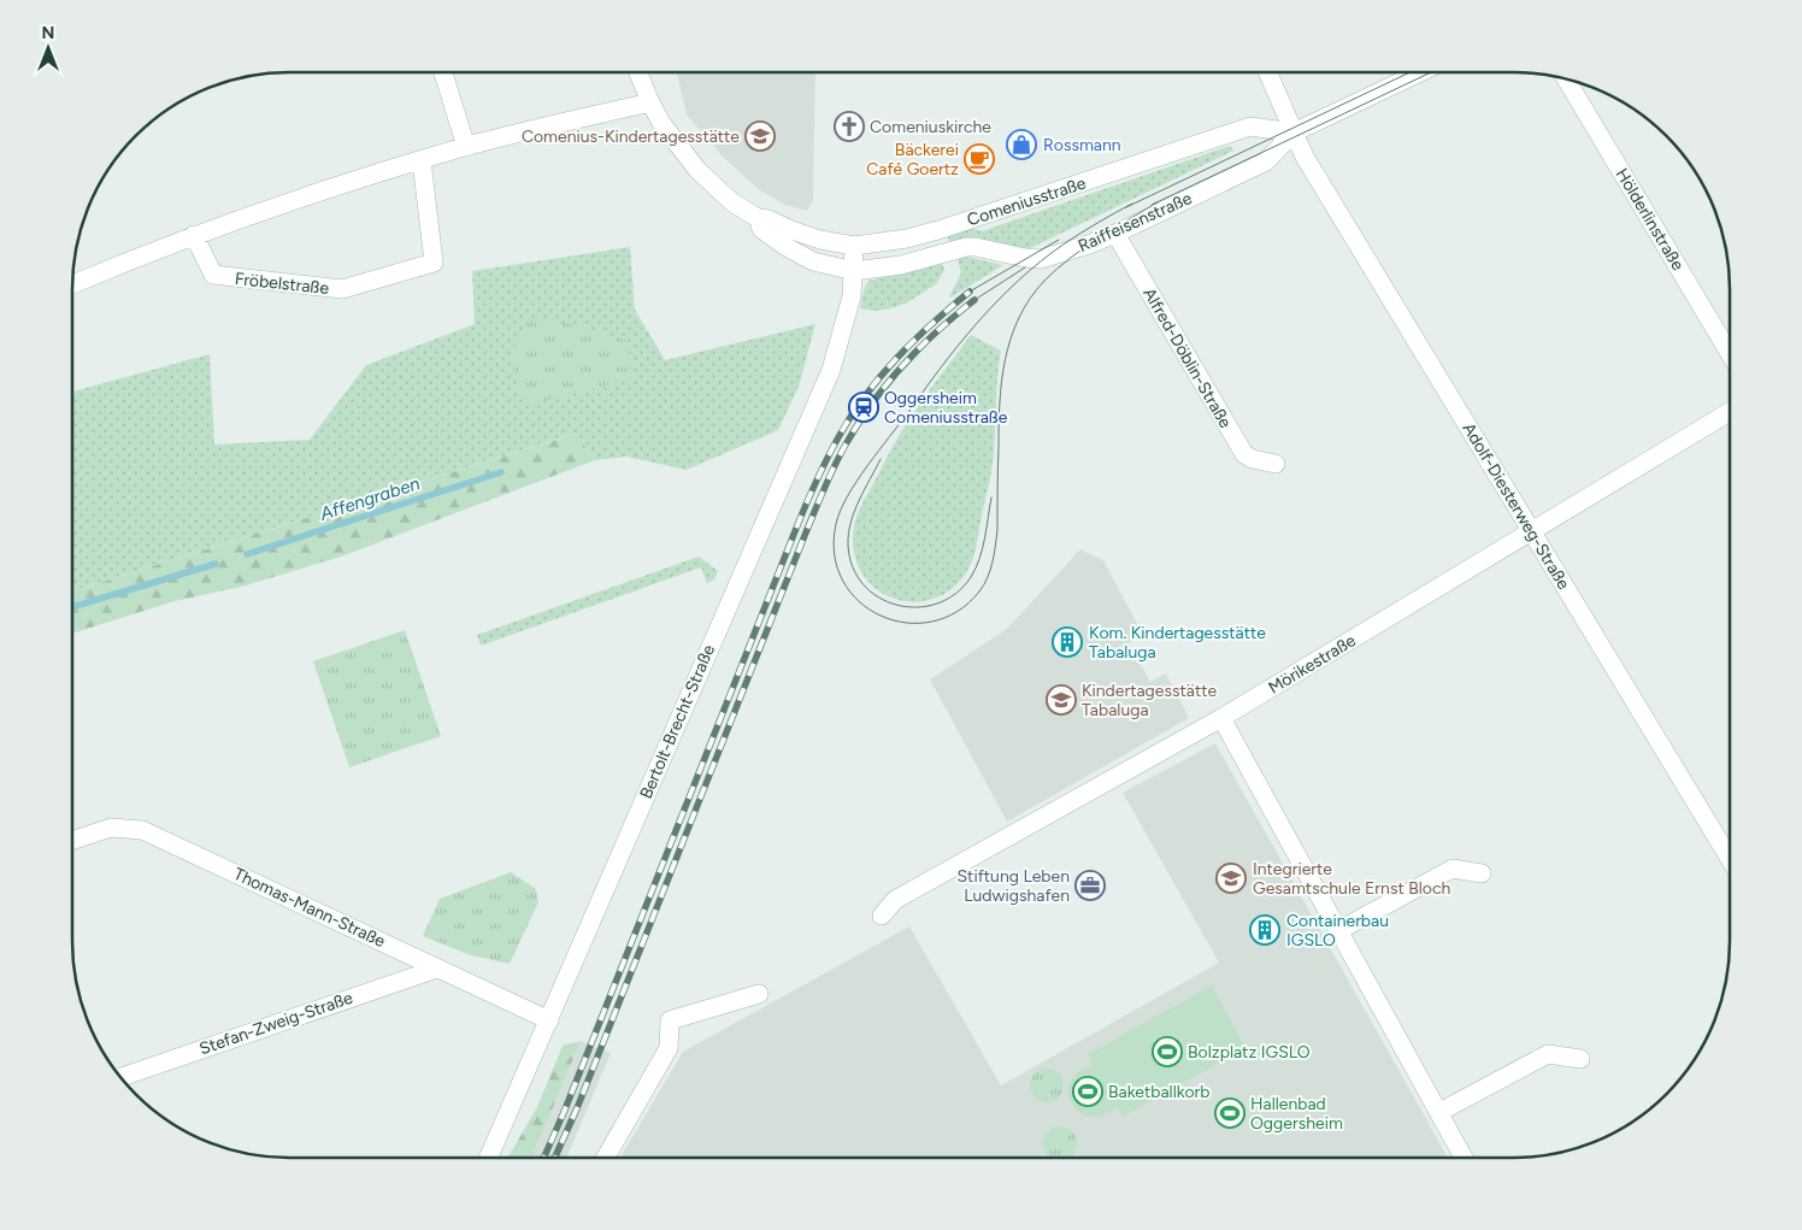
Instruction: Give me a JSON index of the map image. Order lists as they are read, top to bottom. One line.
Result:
{"streets":{"street":["Comeniusstraße","Hölderlinstraße","Raiffeisenstraße","Fröbelstraße","Alfred-Döblin-Straße","Adolf-Diesterweg-Straße","Mörikestraße","Bertolt-Brecht-Straße","Thomas-Mann-Straße","Stefan-Zweig-Straße"]},"crossings":[["Comeniusstraße","Raiffeisenstraße"],["Comeniusstraße","Adolf-Diesterweg-Straße"],["Comeniusstraße","Bertolt-Brecht-Straße"],["Raiffeisenstraße","Alfred-Döblin-Straße"],["Raiffeisenstraße","Adolf-Diesterweg-Straße"],["Raiffeisenstraße","Bertolt-Brecht-Straße"],["Adolf-Diesterweg-Straße","Mörikestraße"],["Bertolt-Brecht-Straße","Thomas-Mann-Straße"],["Thomas-Mann-Straße","Stefan-Zweig-Straße"]],"water":["Affengraben"],"places":{"church":["Comeniuskirche"],"school or university":["Comenius-Kindertagesstätte","Kindertagesstätte Tabaluga","Integrierte Gesamtschule Ernst Bloch"],"shop":["Rossmann"],"cafe":["Bäckerei Café Goertz"],"station":["Oggersheim Comeniusstraße"],"building":["Kom. Kindertagesstätte Tabaluga","Containerbau IGSLO"],"office":["Stiftung Leben Ludwigshafen"],"sports":["Bolzplatz IGSLO","Baketballkorb","Hallenbad Oggersheim"]},"north":"top"}
